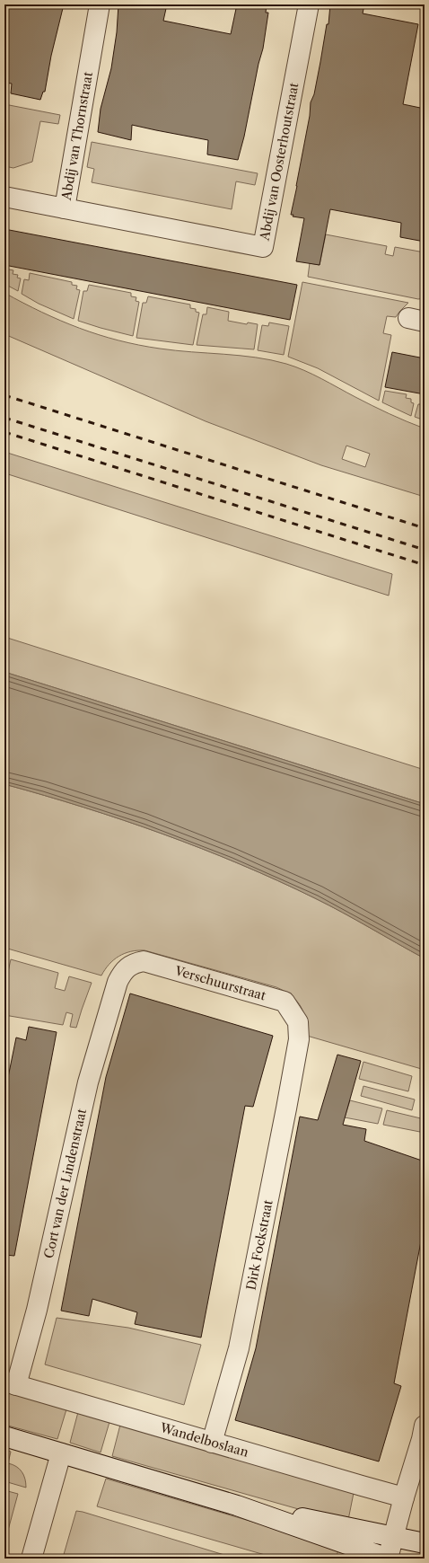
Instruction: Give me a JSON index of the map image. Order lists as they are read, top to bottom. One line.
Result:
{"streets":{"street":["Abdij van Thornstraat","Abdij van Oosterhoutstraat","Verschuurstraat","Cort van der Lindenstraat","Dirk Fockstraat","Wandelboslaan"]},"crossings":[["Abdij van Thornstraat","Abdij van Oosterhoutstraat"],["Verschuurstraat","Cort van der Lindenstraat"],["Verschuurstraat","Dirk Fockstraat"],["Cort van der Lindenstraat","Wandelboslaan"],["Dirk Fockstraat","Wandelboslaan"]]}
